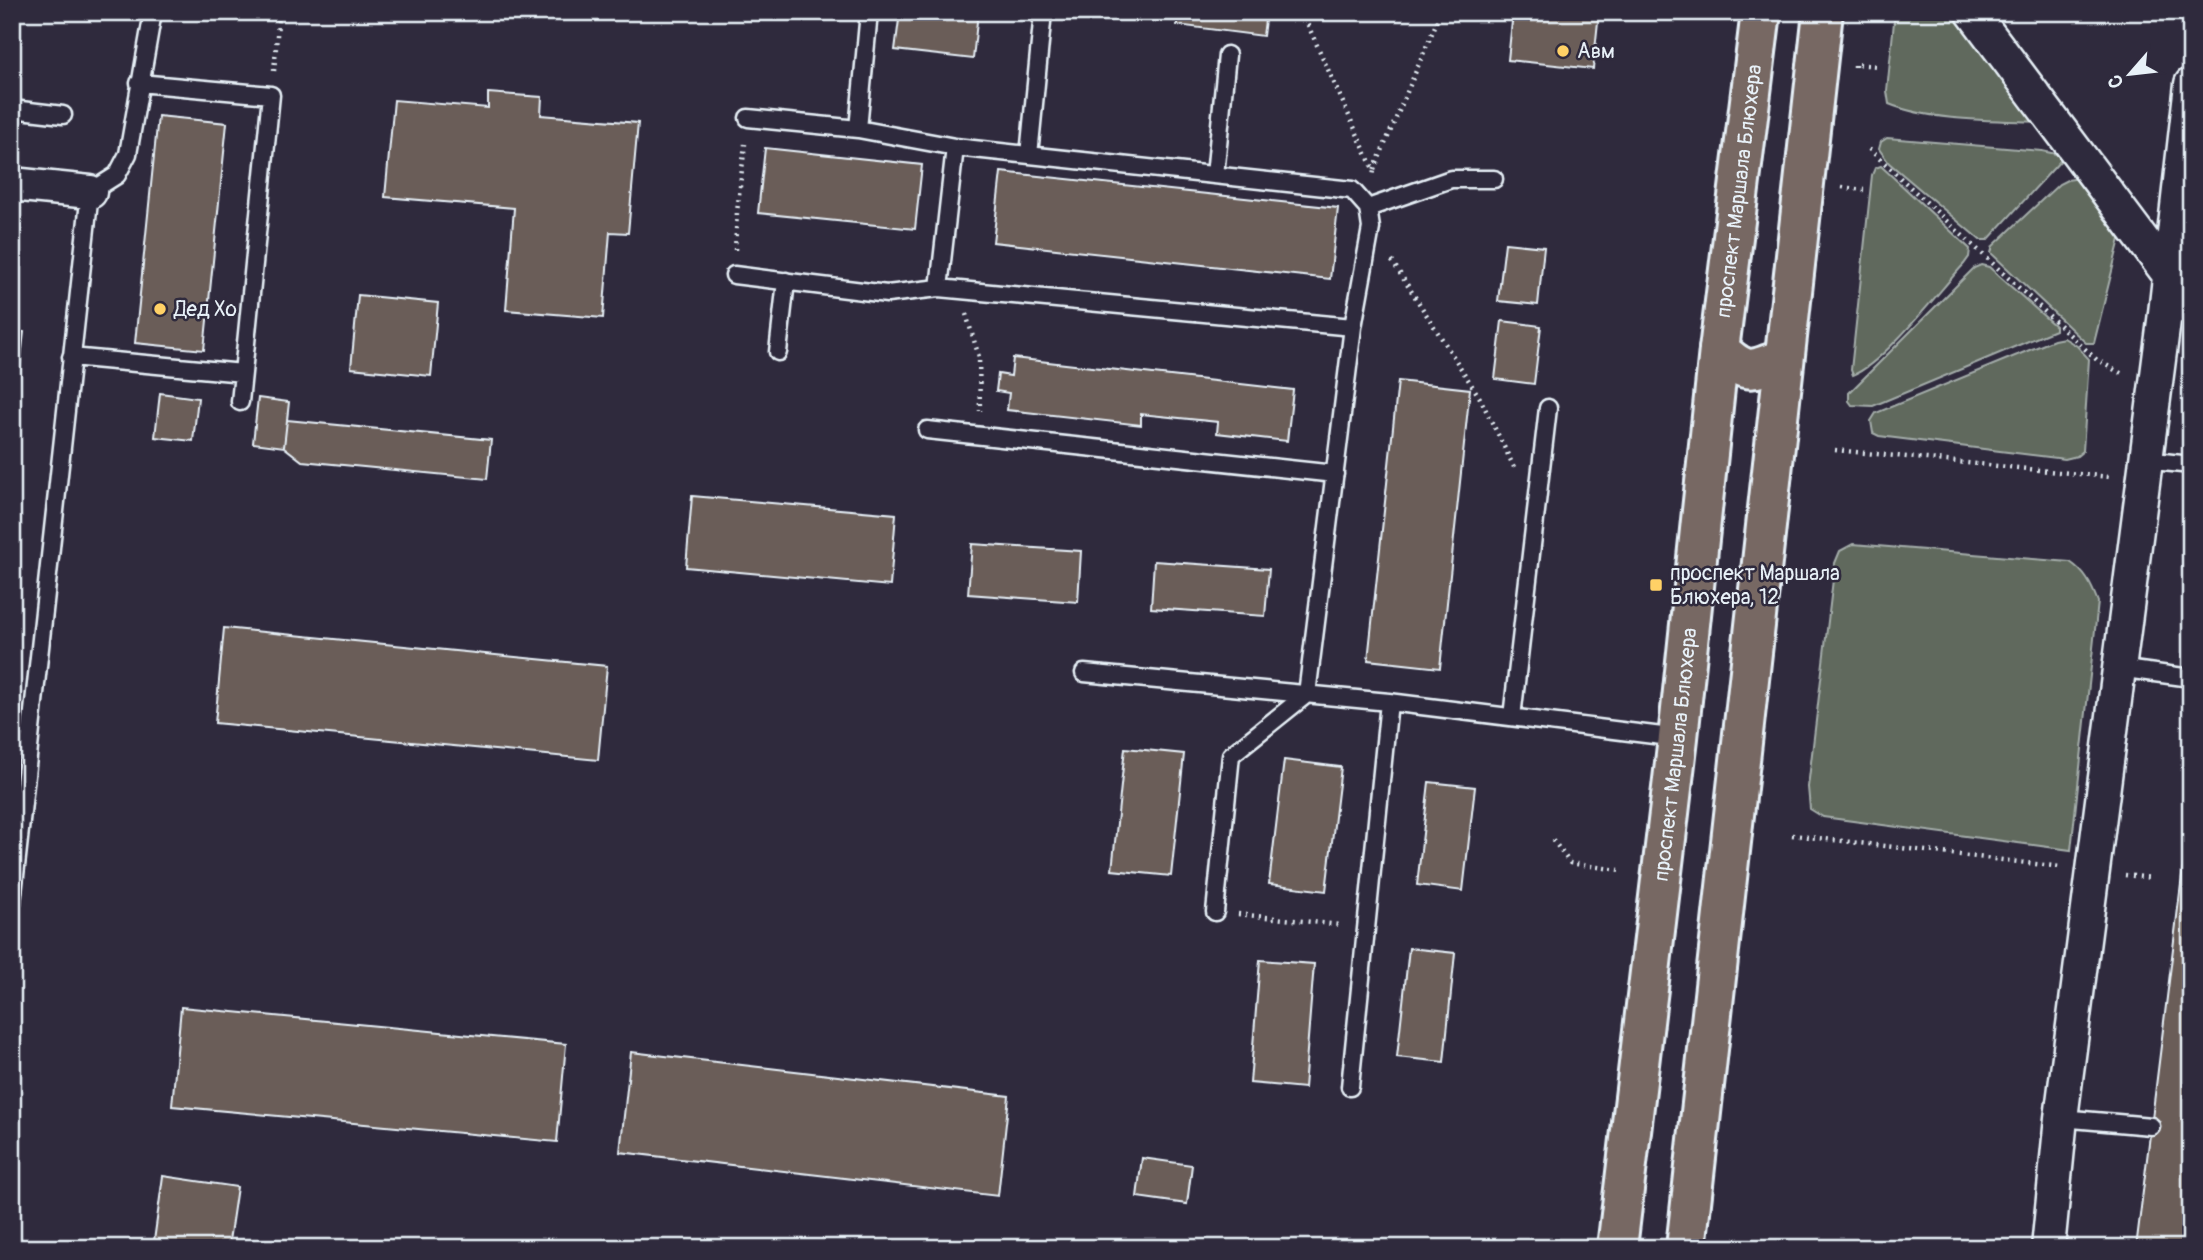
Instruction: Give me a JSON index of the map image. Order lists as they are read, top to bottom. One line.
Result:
{"streets":{"main road":["проспект Маршала Блюхера"]},"places":{"other":["Авм","Дед Хо"],"transit":["проспект Маршала Блюхера, 12"]},"north":"bottom left"}
